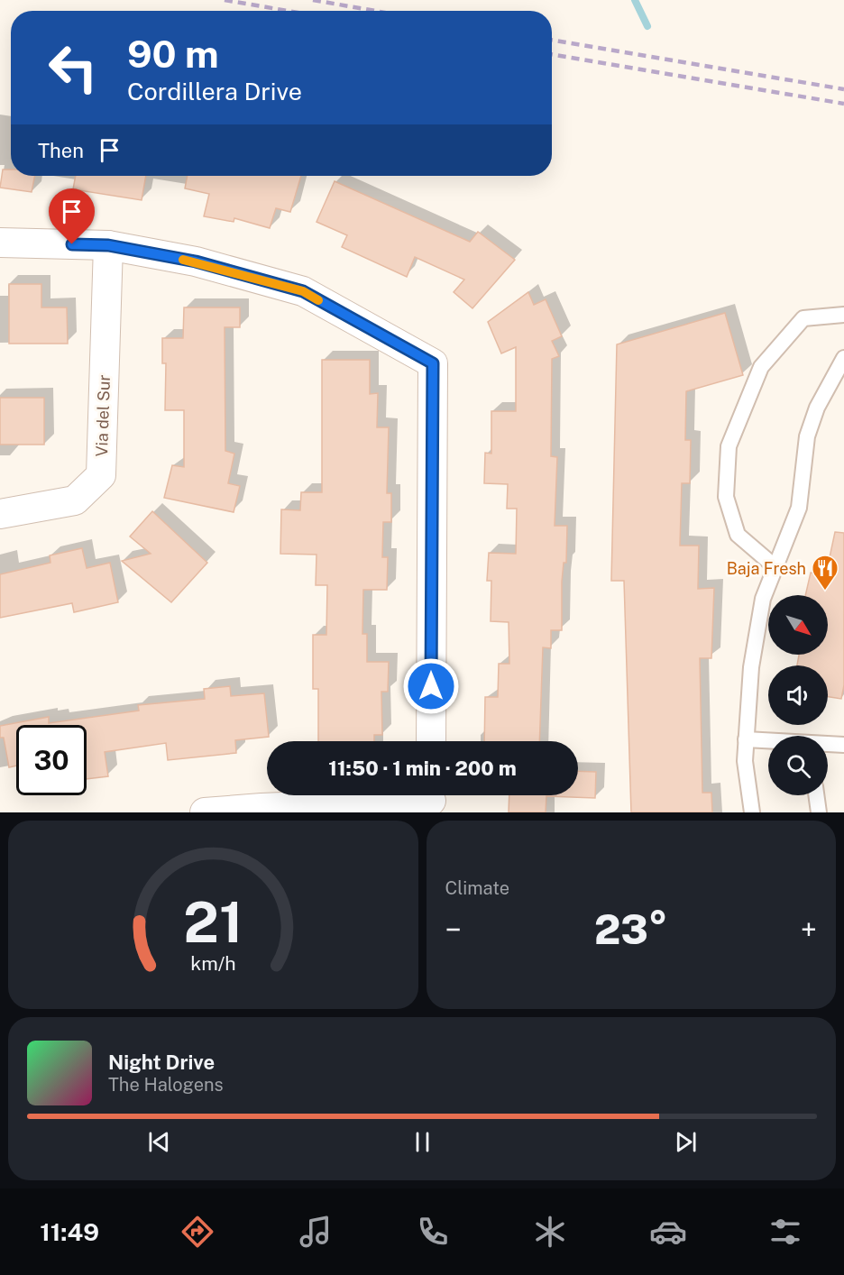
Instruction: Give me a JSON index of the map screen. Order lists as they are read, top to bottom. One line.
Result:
{"streets":{"street":["Via del Sur"]},"places":{"restaurant":["Baja Fresh"]},"north":"bottom right","page":{"turn":["90 m","Cordillera Drive"],"then":"Then","limit":"30","trip":"11:50 · 1 min · 200 m","tile":"Climate","heat":["−","23°","+"],"song":["Night Drive","The Halogens"],"tabs":"11:49","gauge":["21","km/h"]}}
